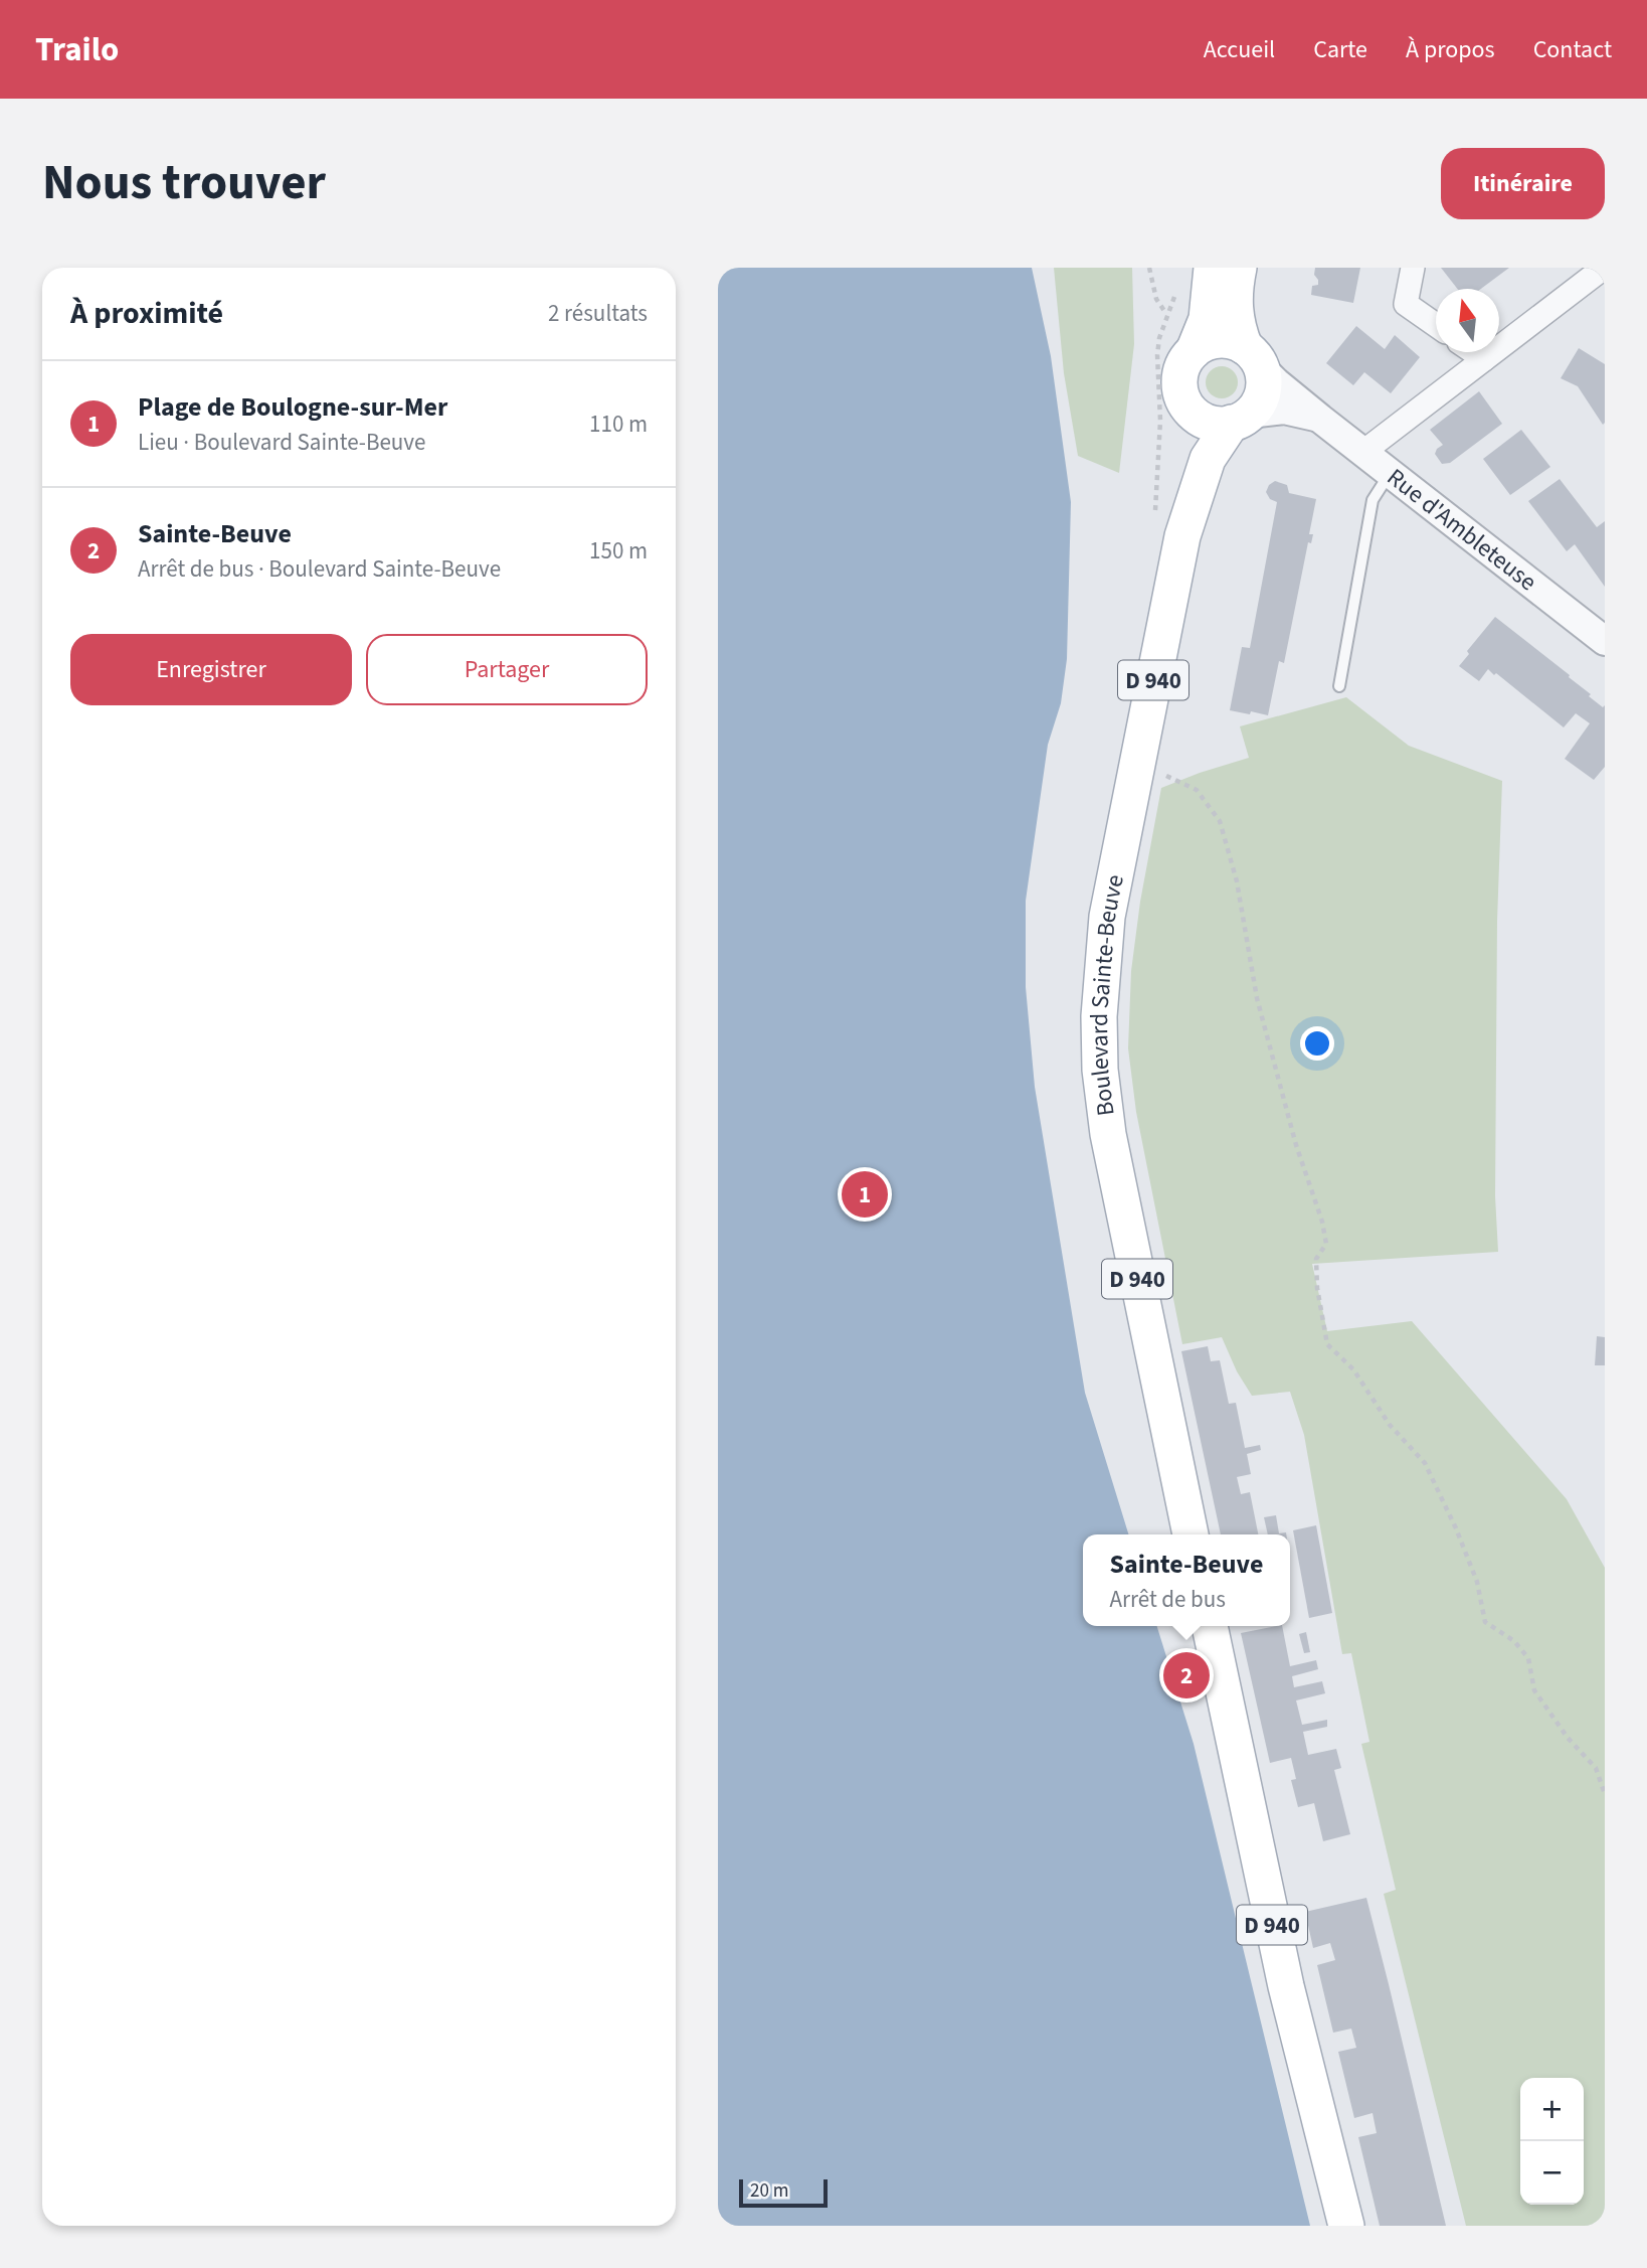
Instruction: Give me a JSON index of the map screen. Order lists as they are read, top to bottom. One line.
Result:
{"streets":{"main road":["D 940","Boulevard Sainte-Beuve"],"street":["Rue d'Ambleteuse"]},"crossings":[["Rue d'Ambleteuse","Boulevard Sainte-Beuve"]],"scale_bar":"20 m","north":"top","page":{"header":"Trailo","nav":["Accueil","Carte","À propos","Contact"],"title":"Nous trouver","buttons":["Itinéraire",["Enregistrer","Partager"]],"heading":["À proximité","2 résultats"],"list":[{"mark":"1","name":"Plage de Boulogne-sur-Mer","note":"Lieu · Boulevard Sainte-Beuve","value":"110 m"},{"mark":"2","name":"Sainte-Beuve","note":"Arrêt de bus · Boulevard Sainte-Beuve","value":"150 m"}],"pins":["1","2"],"popup":["Sainte-Beuve","Arrêt de bus"],"map_buttons":["+","−"],"scale":"20 m"}}
